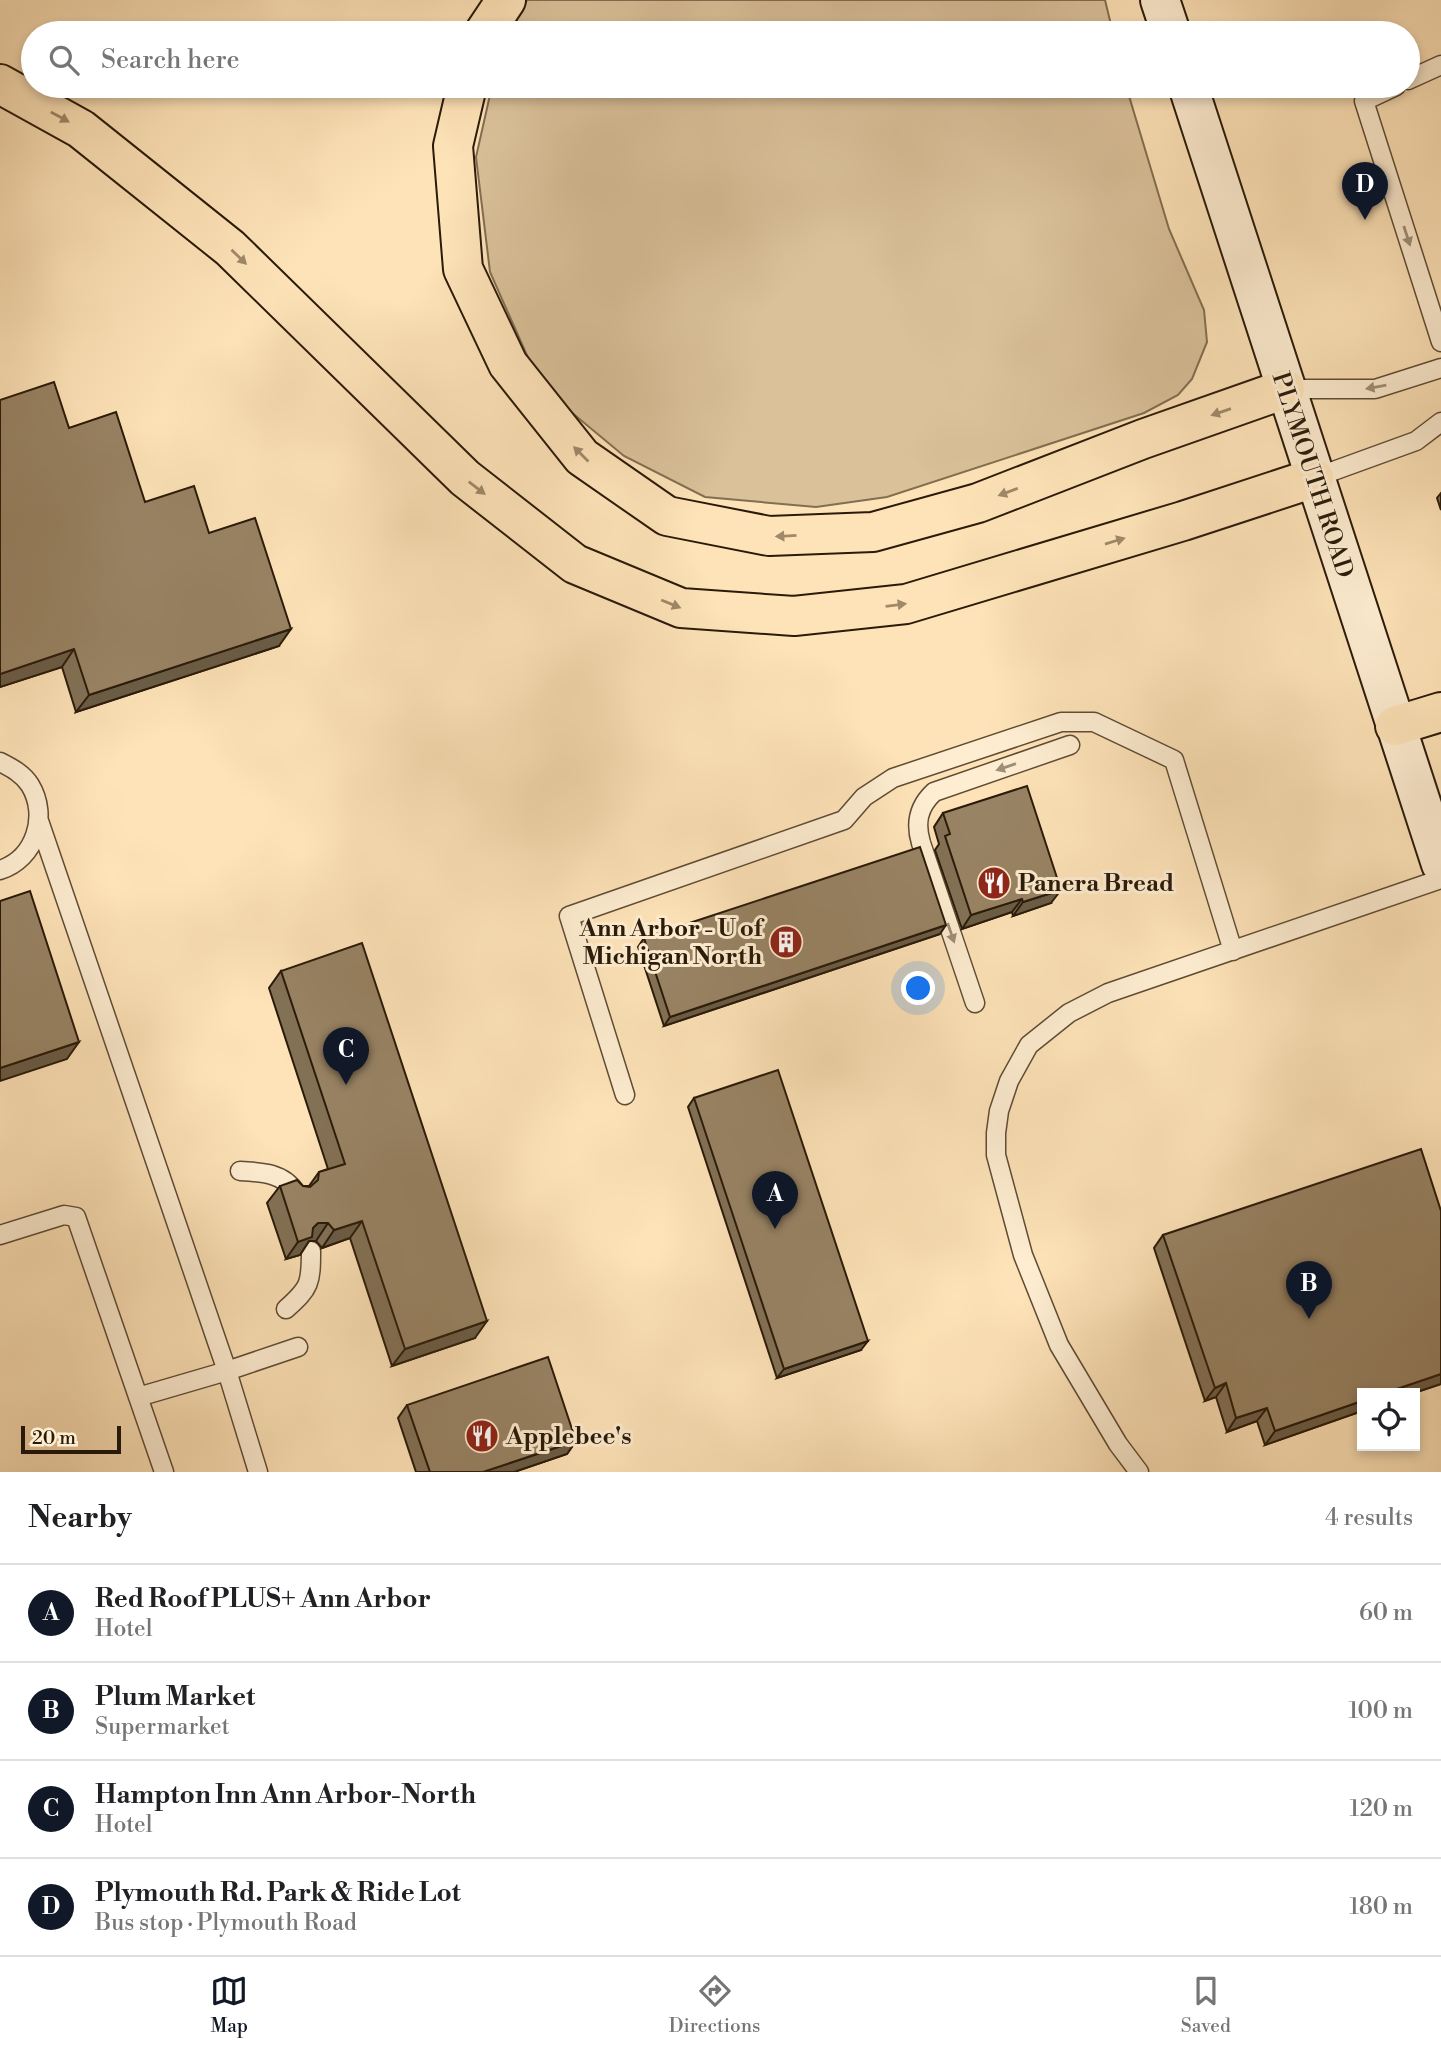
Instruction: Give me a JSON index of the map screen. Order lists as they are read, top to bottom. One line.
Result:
{"streets":{"main road":["PLYMOUTH ROAD"]},"places":{"restaurant":["Panera Bread","Applebee's"],"building":["Ann Arbor - U of Michigan North"]},"scale_bar":"20 m","page":{"search":"Search here","pins":["D","C","A","B"],"scale":"20 m","heading":["Nearby","4 results"],"list":[{"mark":"A","name":"Red Roof PLUS+ Ann Arbor","note":"Hotel","value":"60 m"},{"mark":"B","name":"Plum Market","note":"Supermarket","value":"100 m"},{"mark":"C","name":"Hampton Inn Ann Arbor-North","note":"Hotel","value":"120 m"},{"mark":"D","name":"Plymouth Rd. Park & Ride Lot","note":"Bus stop · Plymouth Road","value":"180 m"}],"nav":["Map","Directions","Saved"]}}
